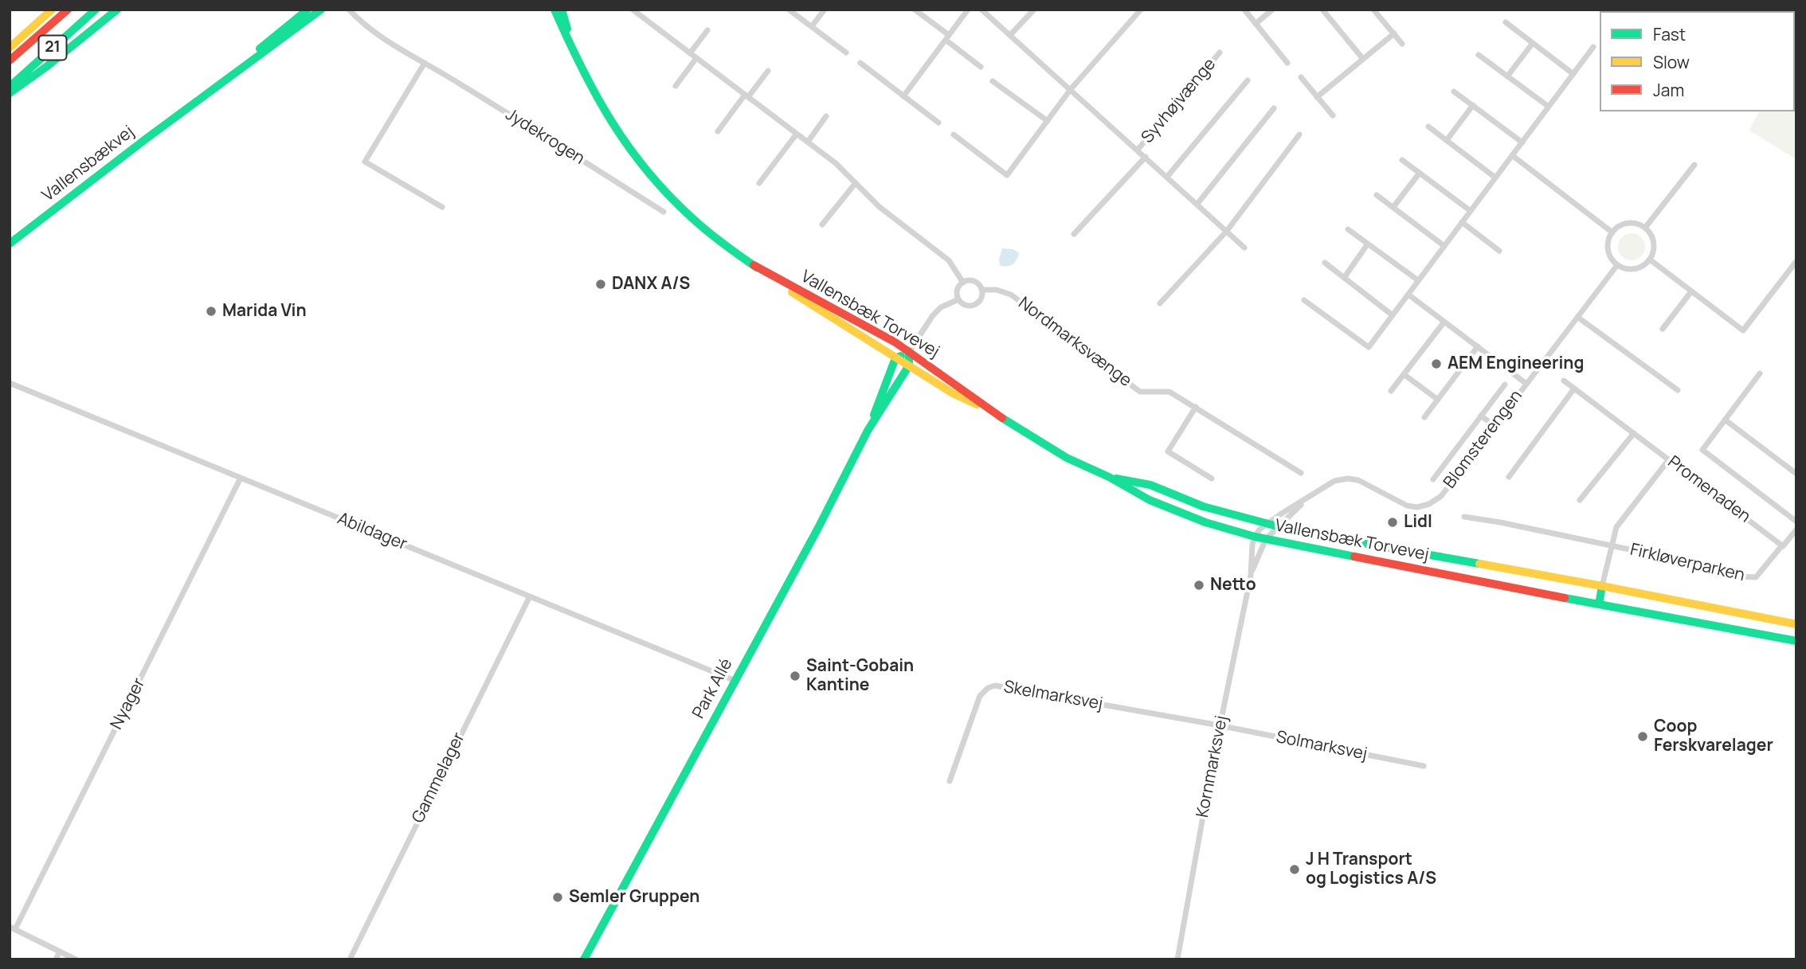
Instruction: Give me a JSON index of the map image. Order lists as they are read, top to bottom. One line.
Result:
{"streets":{"main road":["21","Vallensbækvej","Vallensbæk Torvevej","Park Allé"],"street":["Syvhøjvænge","Jydekrogen","Nordmarksvænge","Blomsterengen","Promenaden","Abildager","Firkløverparken","Skelmarksvej","Nyager","Solmarksvej","Kornmarksvej","Gammelager"]},"crossings":[["Vallensbæk Torvevej","Blomsterengen"],["Vallensbæk Torvevej","Firkløverparken"],["Vallensbæk Torvevej","Park Allé"],["Vallensbæk Torvevej","Kornmarksvej"],["Blomsterengen","Kornmarksvej"],["Promenaden","Firkløverparken"],["Abildager","Park Allé"],["Abildager","Nyager"],["Abildager","Gammelager"],["Skelmarksvej","Solmarksvej"],["Skelmarksvej","Kornmarksvej"],["Solmarksvej","Kornmarksvej"]],"places":["DANX A/S","Marida Vin","AEM Engineering","Lidl","Netto","Saint-Gobain Kantine","Coop Ferskvarelager","J H Transport og Logistics A/S","Semler Gruppen"],"legend":["Fast","Slow","Jam"]}
